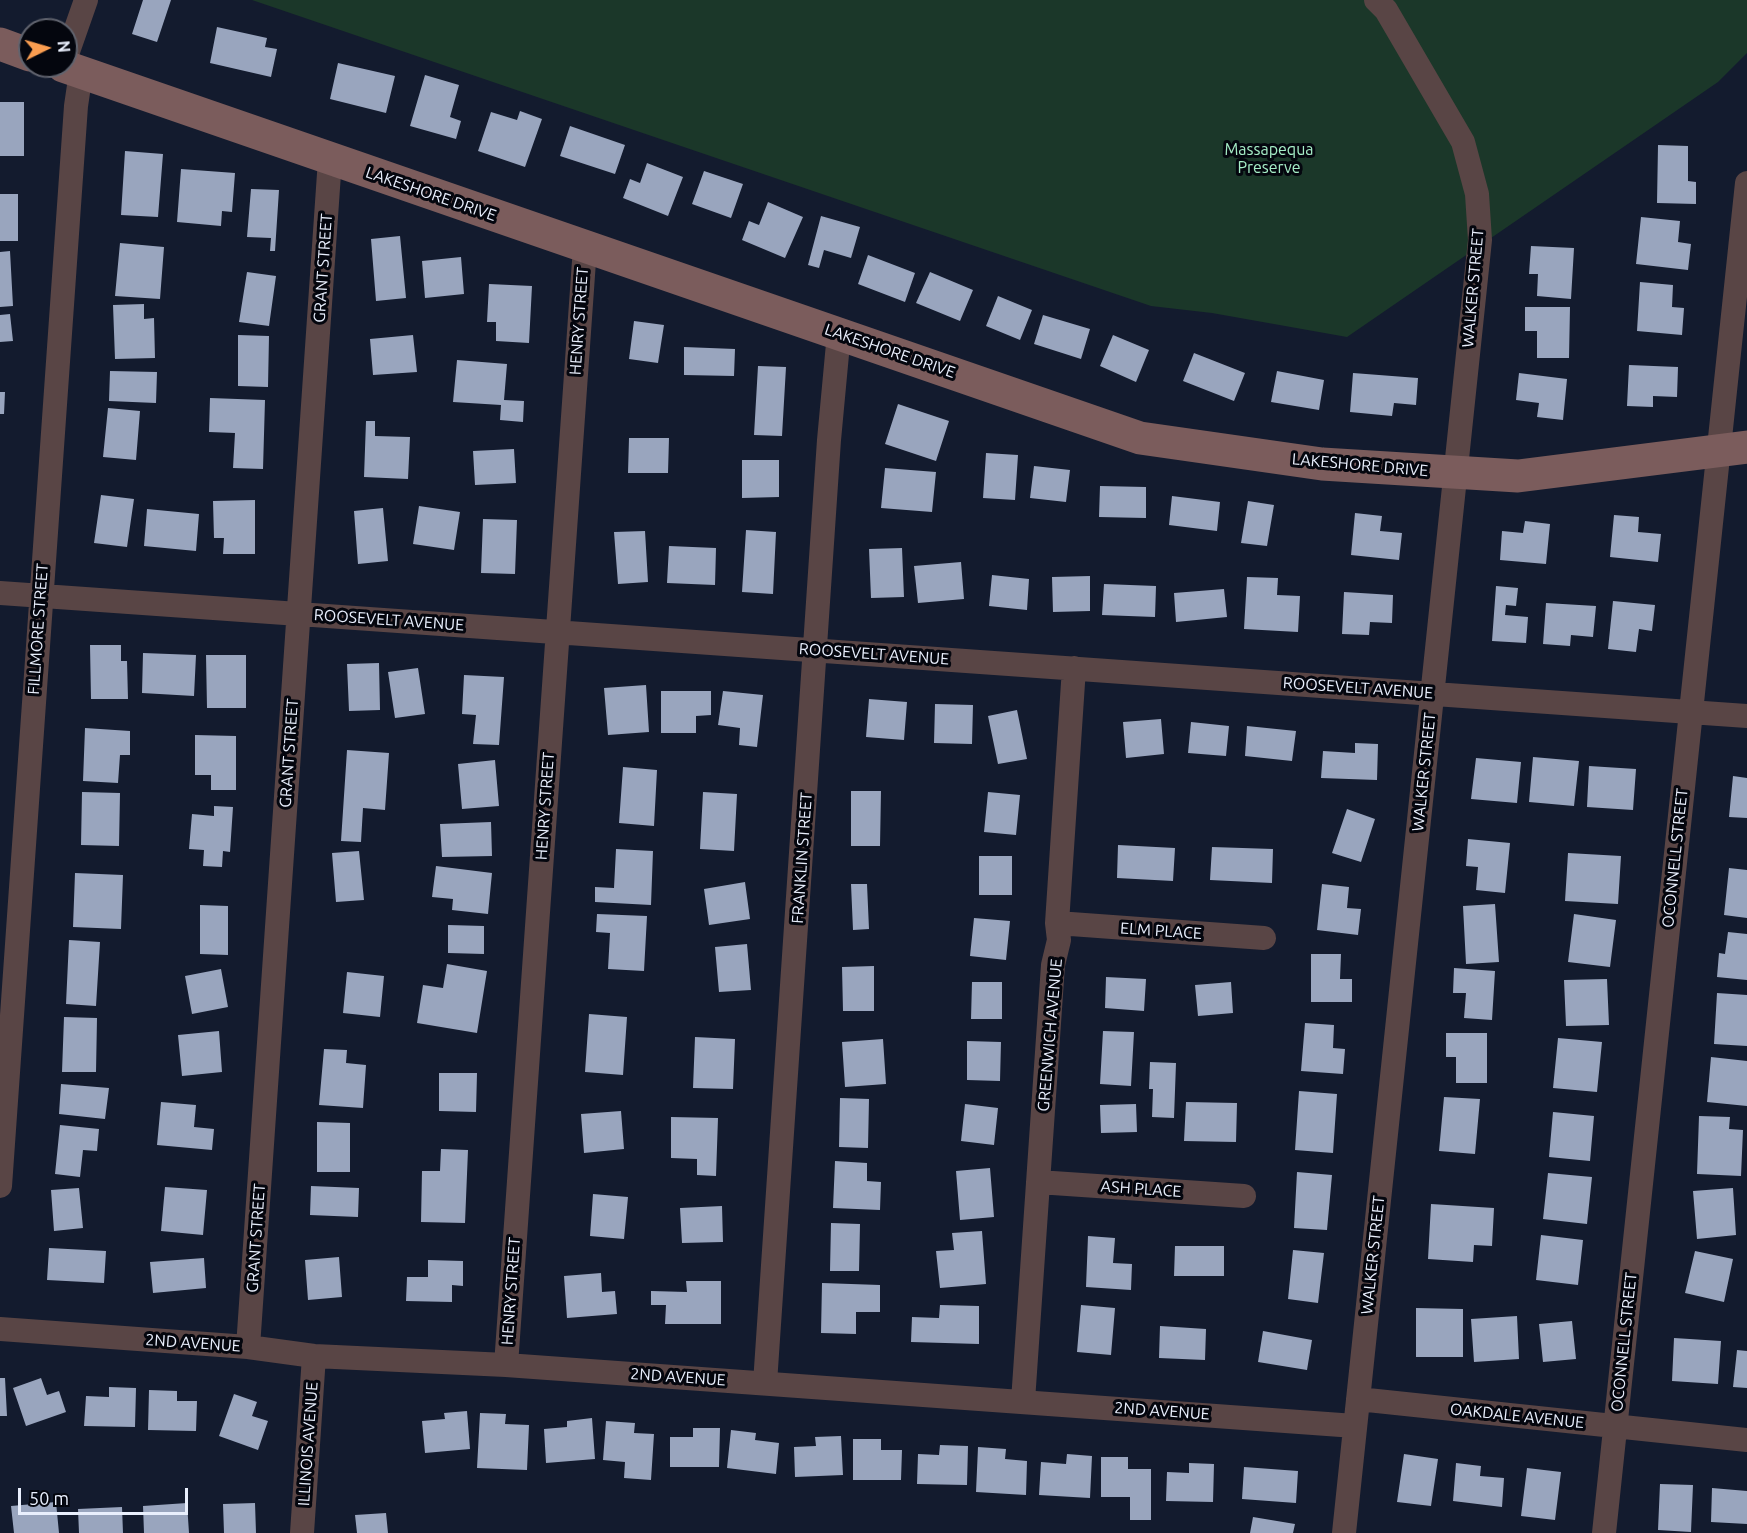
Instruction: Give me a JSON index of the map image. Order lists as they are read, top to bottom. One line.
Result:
{"streets":{"street":["LAKESHORE DRIVE","GRANT STREET","WALKER STREET","HENRY STREET","ROOSEVELT AVENUE","FILLMORE STREET","FRANKLIN STREET","OCONNELL STREET","ELM PLACE","GREENWICH AVENUE","ASH PLACE","2ND AVENUE","OAKDALE AVENUE","ILLINOIS AVENUE"]},"crossings":[["LAKESHORE DRIVE","GRANT STREET"],["LAKESHORE DRIVE","WALKER STREET"],["LAKESHORE DRIVE","HENRY STREET"],["LAKESHORE DRIVE","FRANKLIN STREET"],["LAKESHORE DRIVE","OCONNELL STREET"],["GRANT STREET","ROOSEVELT AVENUE"],["GRANT STREET","2ND AVENUE"],["WALKER STREET","ROOSEVELT AVENUE"],["WALKER STREET","2ND AVENUE"],["WALKER STREET","OAKDALE AVENUE"],["HENRY STREET","ROOSEVELT AVENUE"],["HENRY STREET","2ND AVENUE"],["ROOSEVELT AVENUE","FILLMORE STREET"],["ROOSEVELT AVENUE","FRANKLIN STREET"],["ROOSEVELT AVENUE","OCONNELL STREET"],["ROOSEVELT AVENUE","GREENWICH AVENUE"],["FRANKLIN STREET","2ND AVENUE"],["OCONNELL STREET","OAKDALE AVENUE"],["ELM PLACE","GREENWICH AVENUE"],["GREENWICH AVENUE","ASH PLACE"],["GREENWICH AVENUE","2ND AVENUE"],["2ND AVENUE","ILLINOIS AVENUE"]],"parks":["Massapequa Preserve"],"scale_bar":"50 m","north":"right"}
